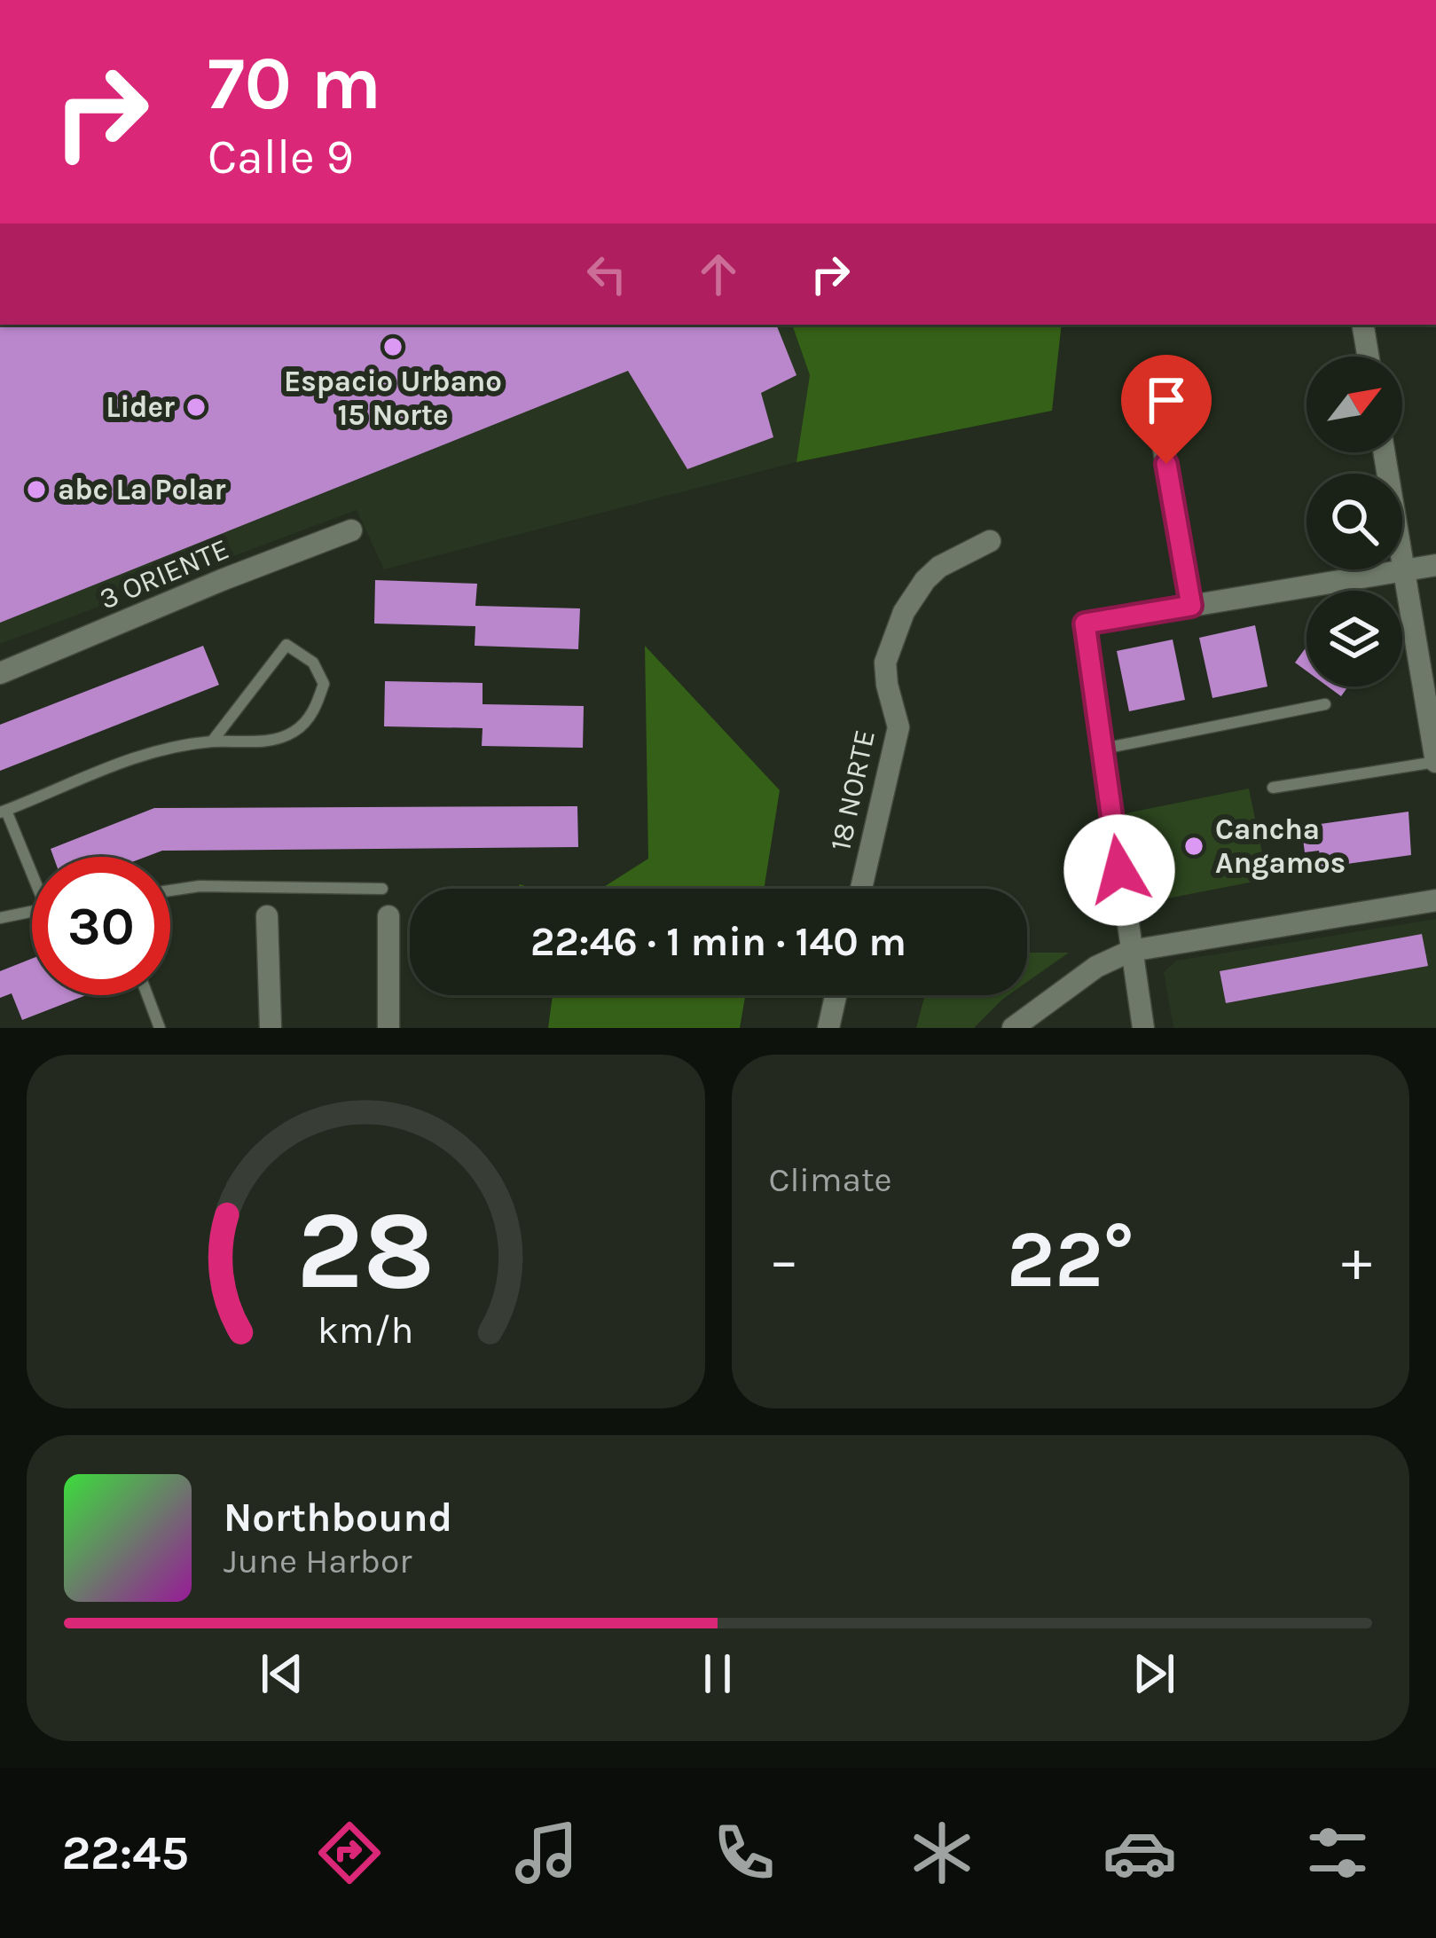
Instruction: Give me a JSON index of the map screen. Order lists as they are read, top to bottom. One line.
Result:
{"streets":{"street":["3 ORIENTE","18 NORTE"]},"places":["Espacio Urbano 15 Norte","Lider","abc La Polar","Cancha Angamos"],"north":"top right","page":{"turn":["70 m","Calle 9"],"limit":"30","trip":"22:46 · 1 min · 140 m","tile":"Climate","heat":["−","22°","+"],"song":["Northbound","June Harbor"],"tabs":"22:45","gauge":["28","km/h"]}}
